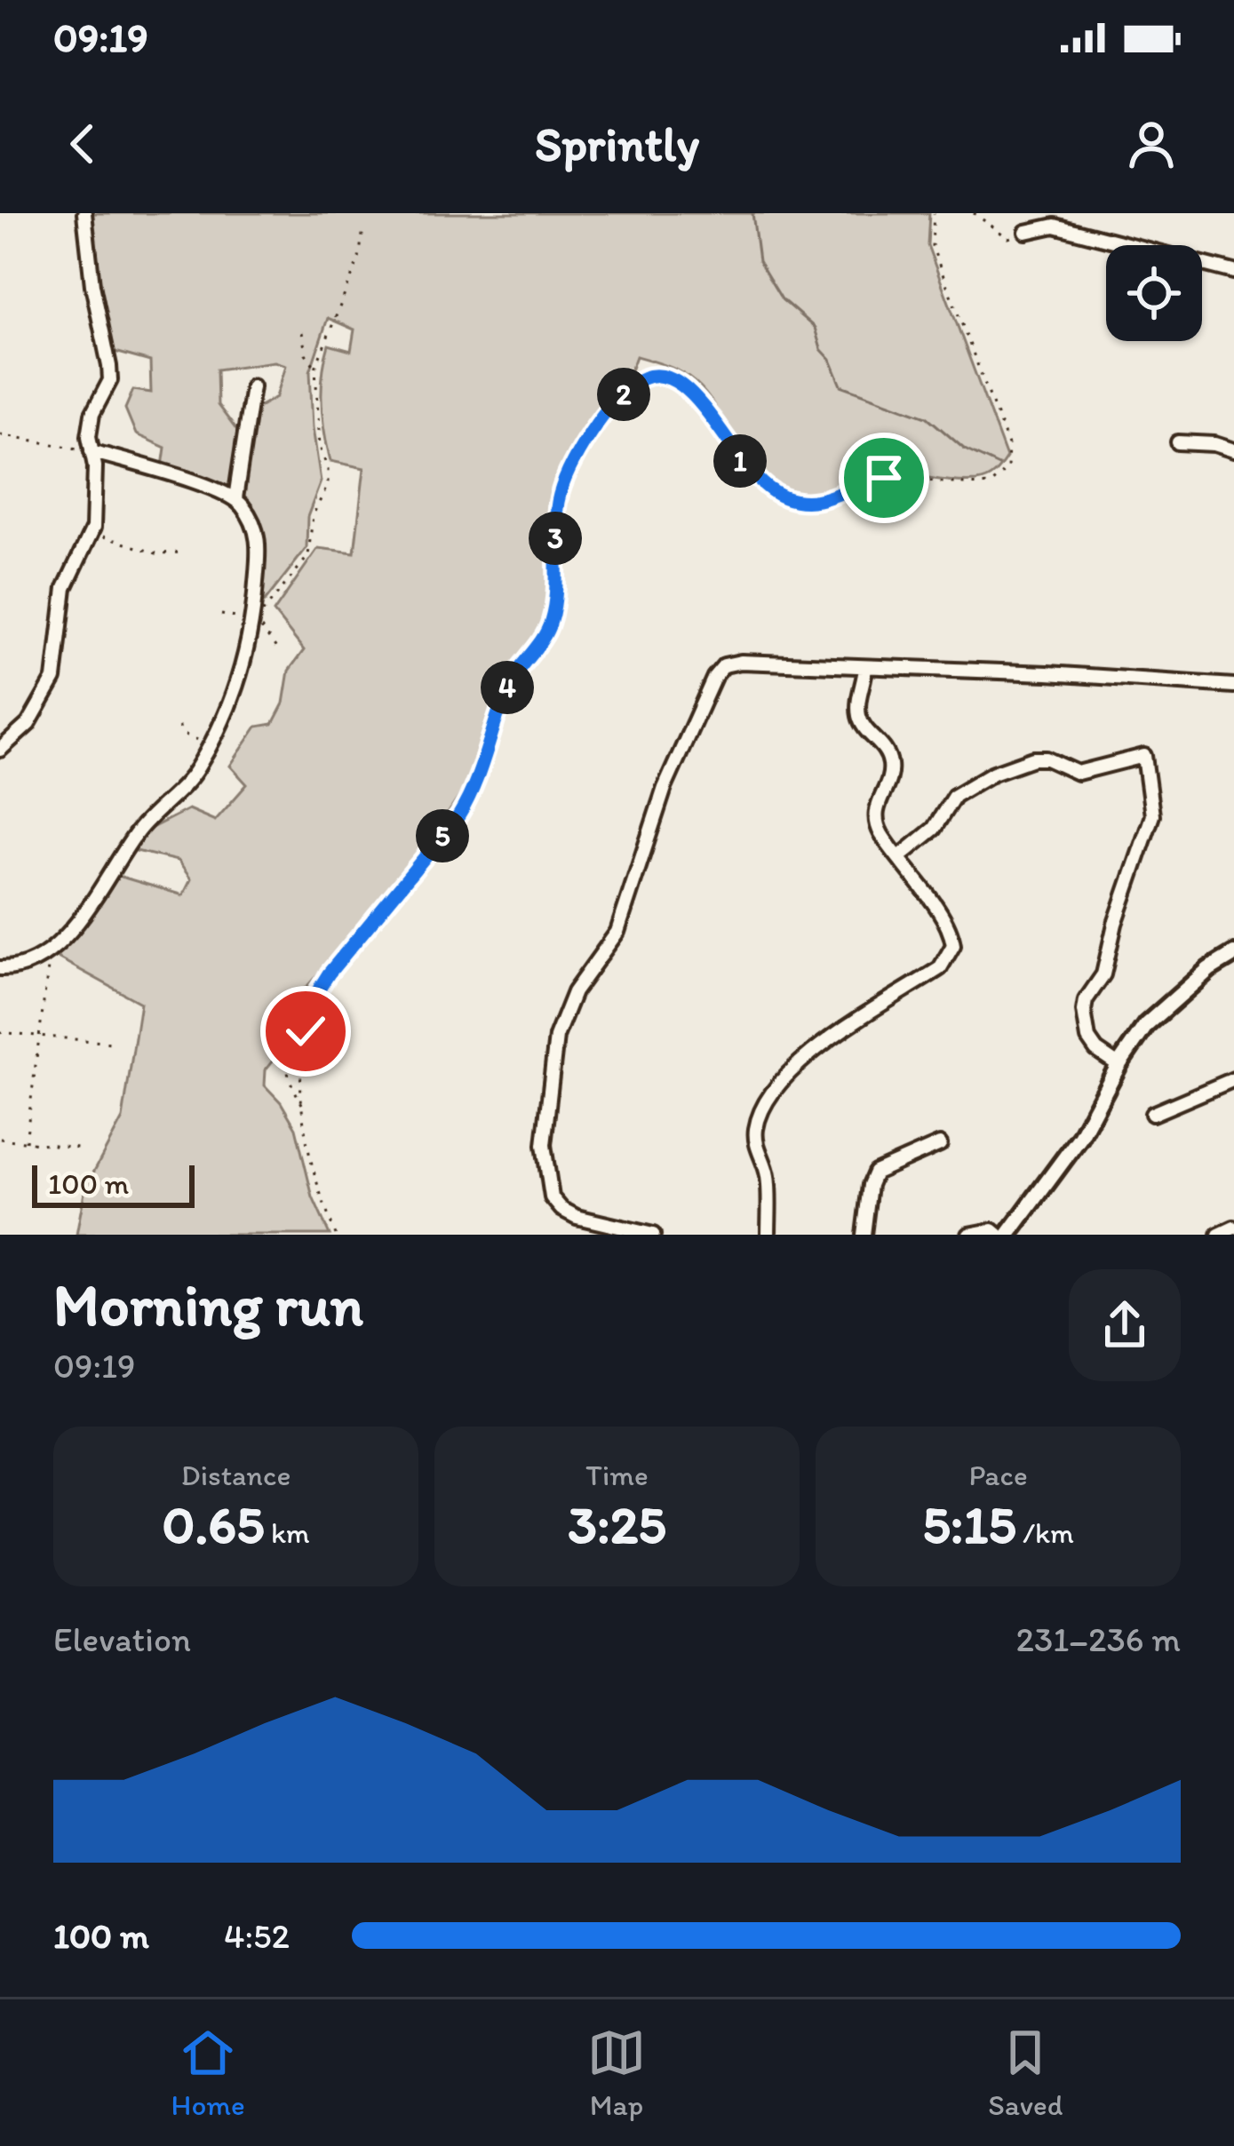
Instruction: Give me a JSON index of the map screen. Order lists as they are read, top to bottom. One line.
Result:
{"scale_bar":"100 m","page":{"status":"09:19","header":"Sprintly","pins":["2","1","3","4","5"],"scale":"100 m","heading":["Morning run","09:19"],"stats":[["Distance","0.65 km"],["Time","3:25"],["Pace","5:15 /km"]],"chart":["Elevation","231–236 m"],"list":[{"name":"100 m","note":"4:52"}],"tabs":["Home","Map","Saved"]}}
